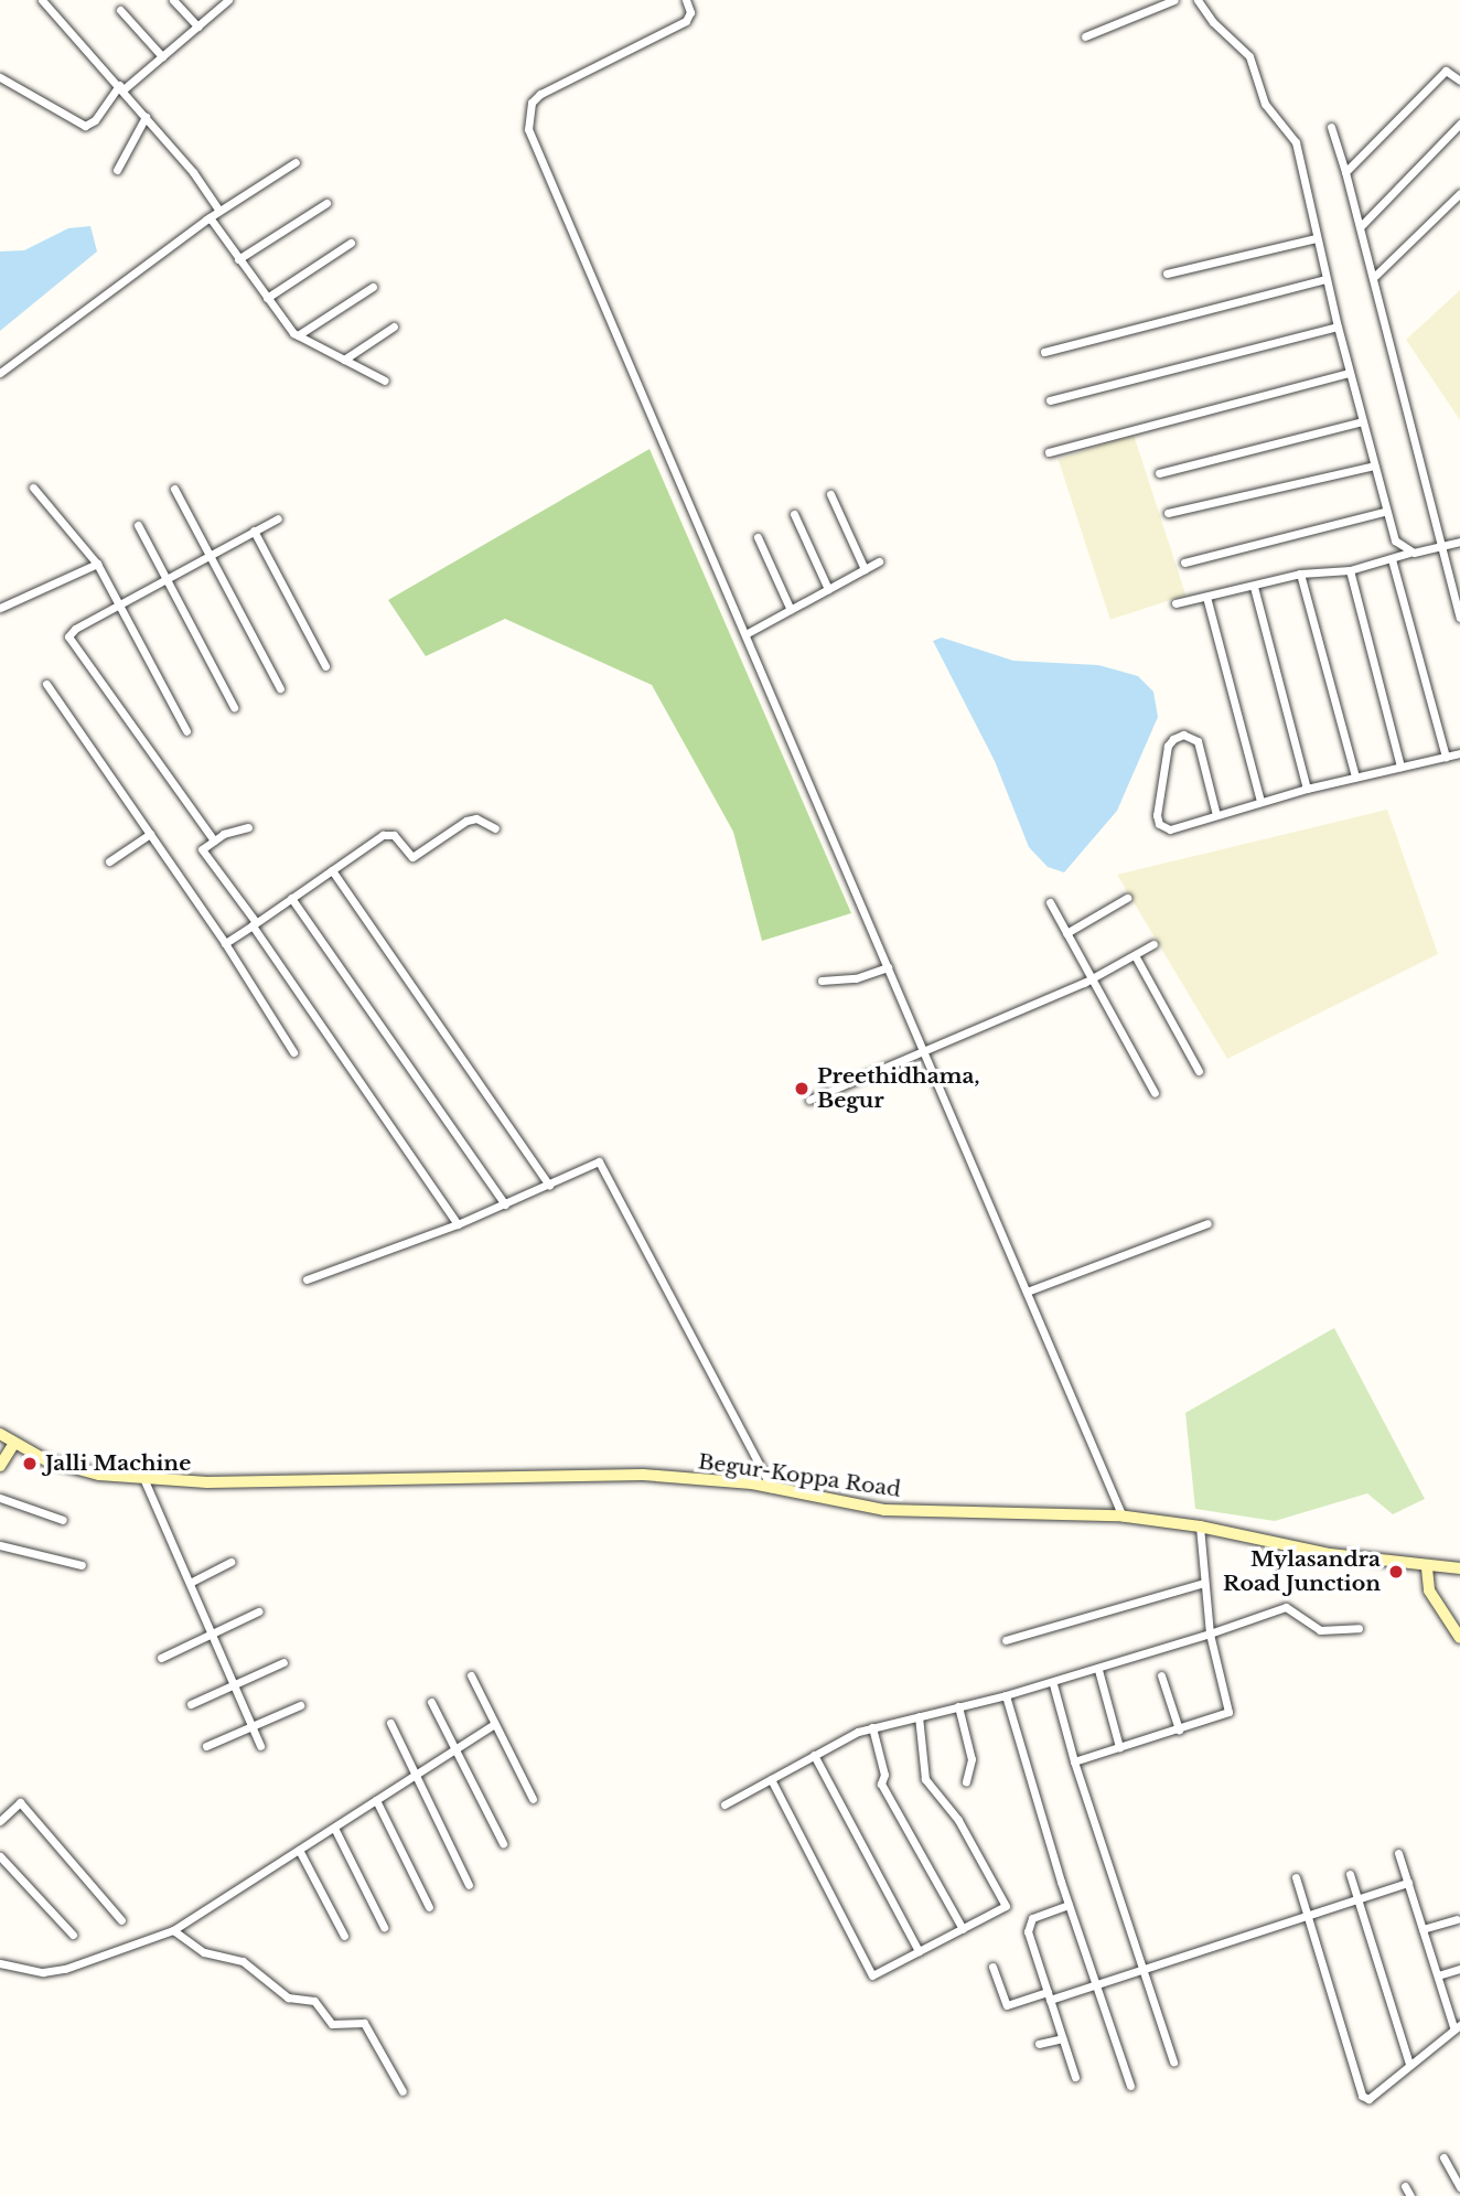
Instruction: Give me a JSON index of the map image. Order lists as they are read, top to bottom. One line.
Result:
{"streets":{"main road":["Begur-Koppa Road"]},"places":["Preethidhama, Begur","Jalli Machine","Mylasandra Road Junction"]}
